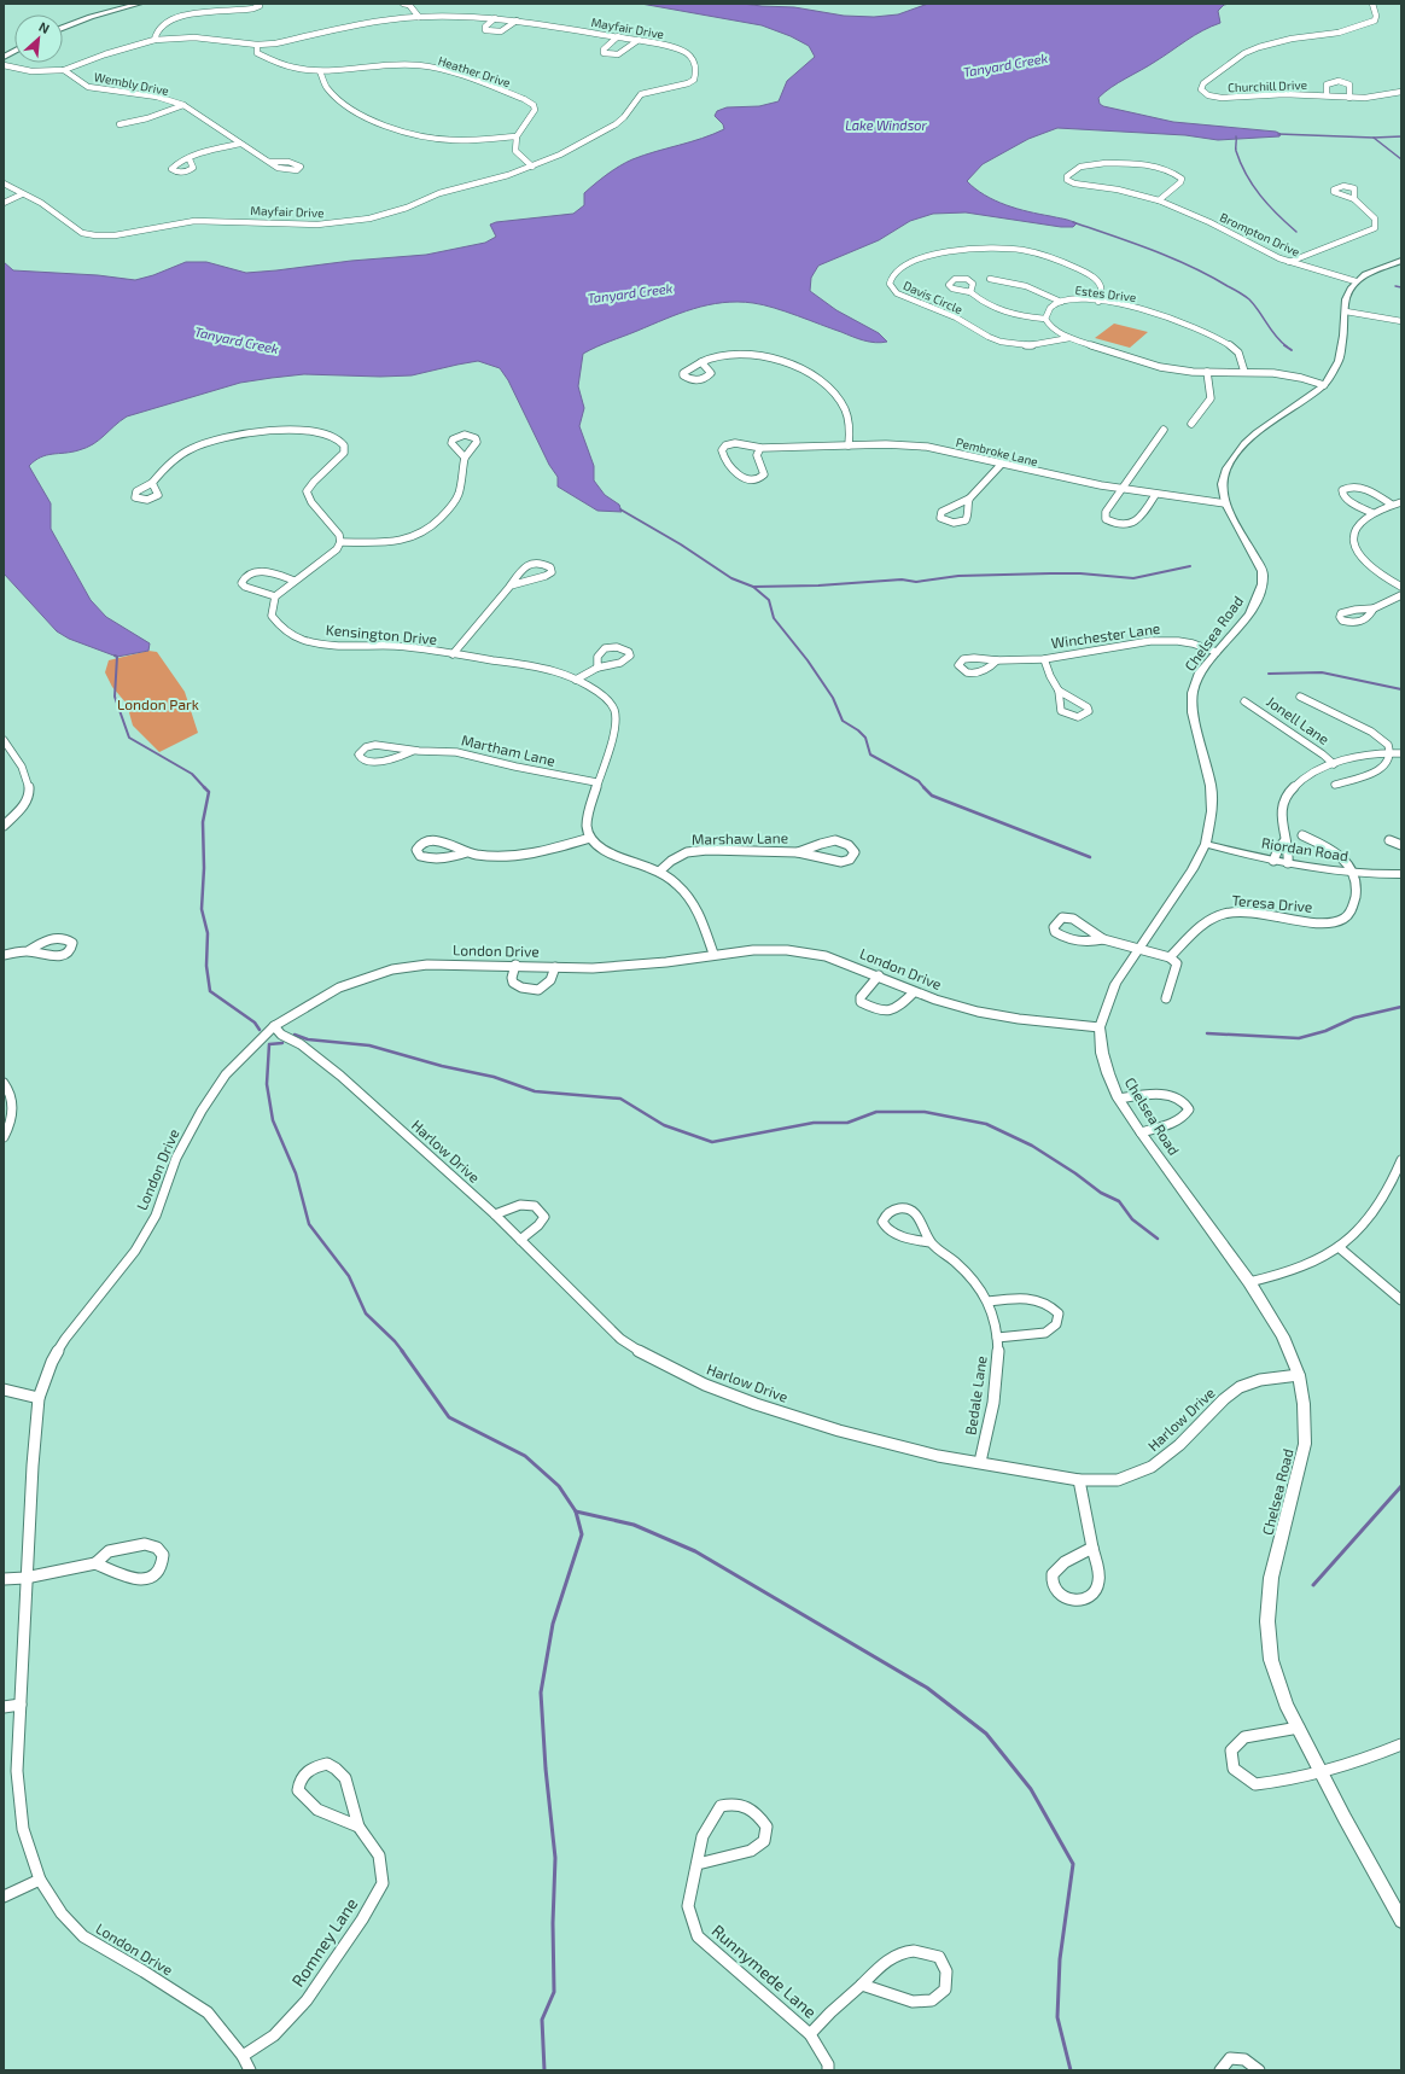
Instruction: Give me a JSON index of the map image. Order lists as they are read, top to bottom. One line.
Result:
{"streets":{"street":["Mayfair Drive","Heather Drive","Wembly Drive","Churchill Drive","Brompton Drive","Estes Drive","Davis Circle","Pembroke Lane","Chelsea Road","Kensington Drive","Winchester Lane","Jonell Lane","Martham Lane","Marshaw Lane","Riordan Road","Teresa Drive","London Drive","Harlow Drive","Bedale Lane","Romney Lane","Runnymede Lane"]},"crossings":[["Mayfair Drive","Heather Drive"],["Mayfair Drive","Wembly Drive"],["Brompton Drive","Chelsea Road"],["Estes Drive","Davis Circle"],["Pembroke Lane","Chelsea Road"],["Chelsea Road","Winchester Lane"],["Chelsea Road","Riordan Road"],["Chelsea Road","London Drive"],["Chelsea Road","Harlow Drive"],["Kensington Drive","Martham Lane"],["Riordan Road","Teresa Drive"],["London Drive","Harlow Drive"],["London Drive","Romney Lane"],["Harlow Drive","Bedale Lane"]],"water":["Tanyard Creek","Lake Windsor"],"parks":["London Park"],"north":"top right"}
